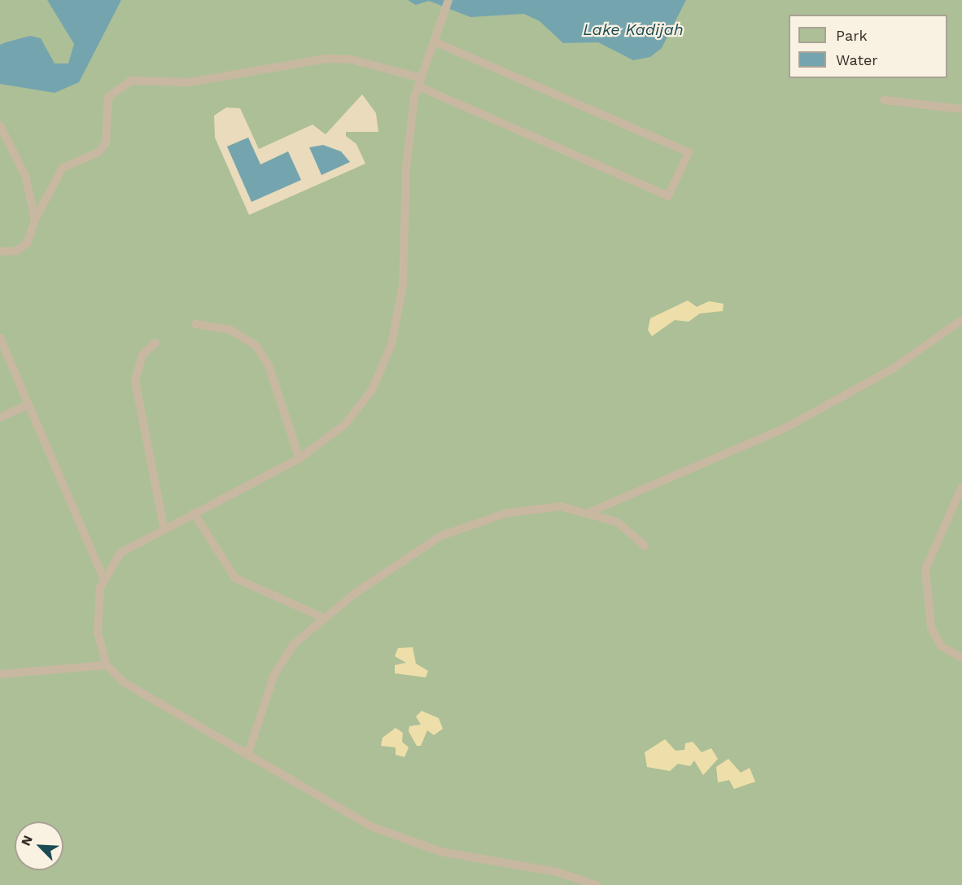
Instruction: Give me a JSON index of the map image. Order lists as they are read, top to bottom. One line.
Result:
{"water":["Lake Kadijah"],"legend":["Park","Water"],"north":"top left"}
